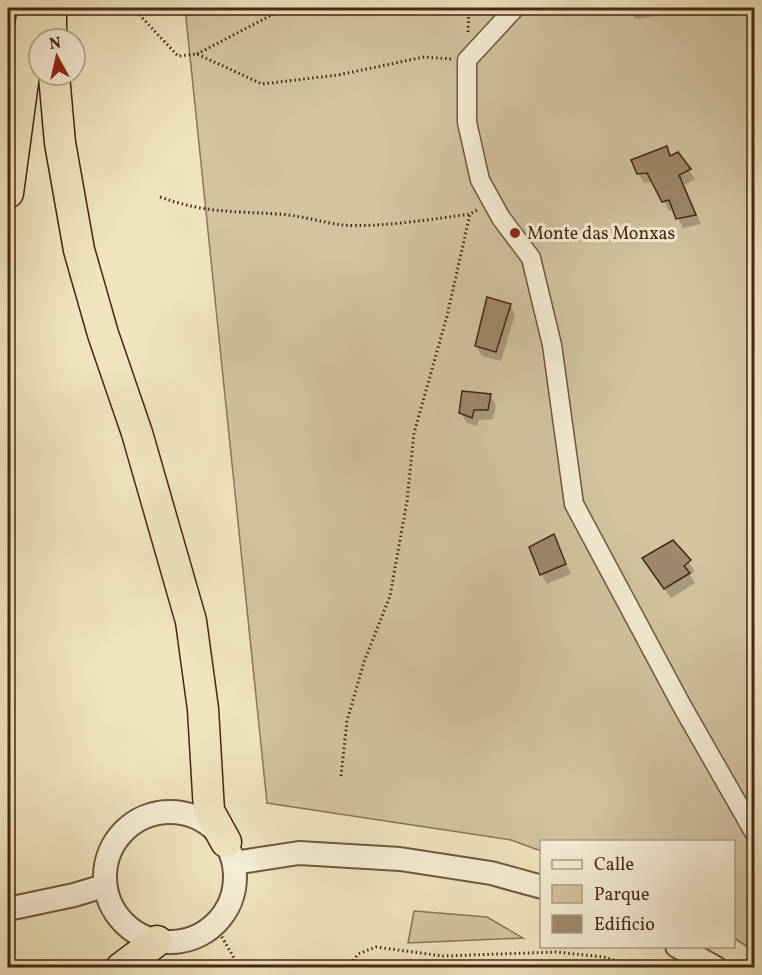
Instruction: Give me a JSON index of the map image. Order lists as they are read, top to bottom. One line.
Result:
{"places":["Monte das Monxas"],"legend":["Calle","Parque","Edificio"],"north":"top"}
